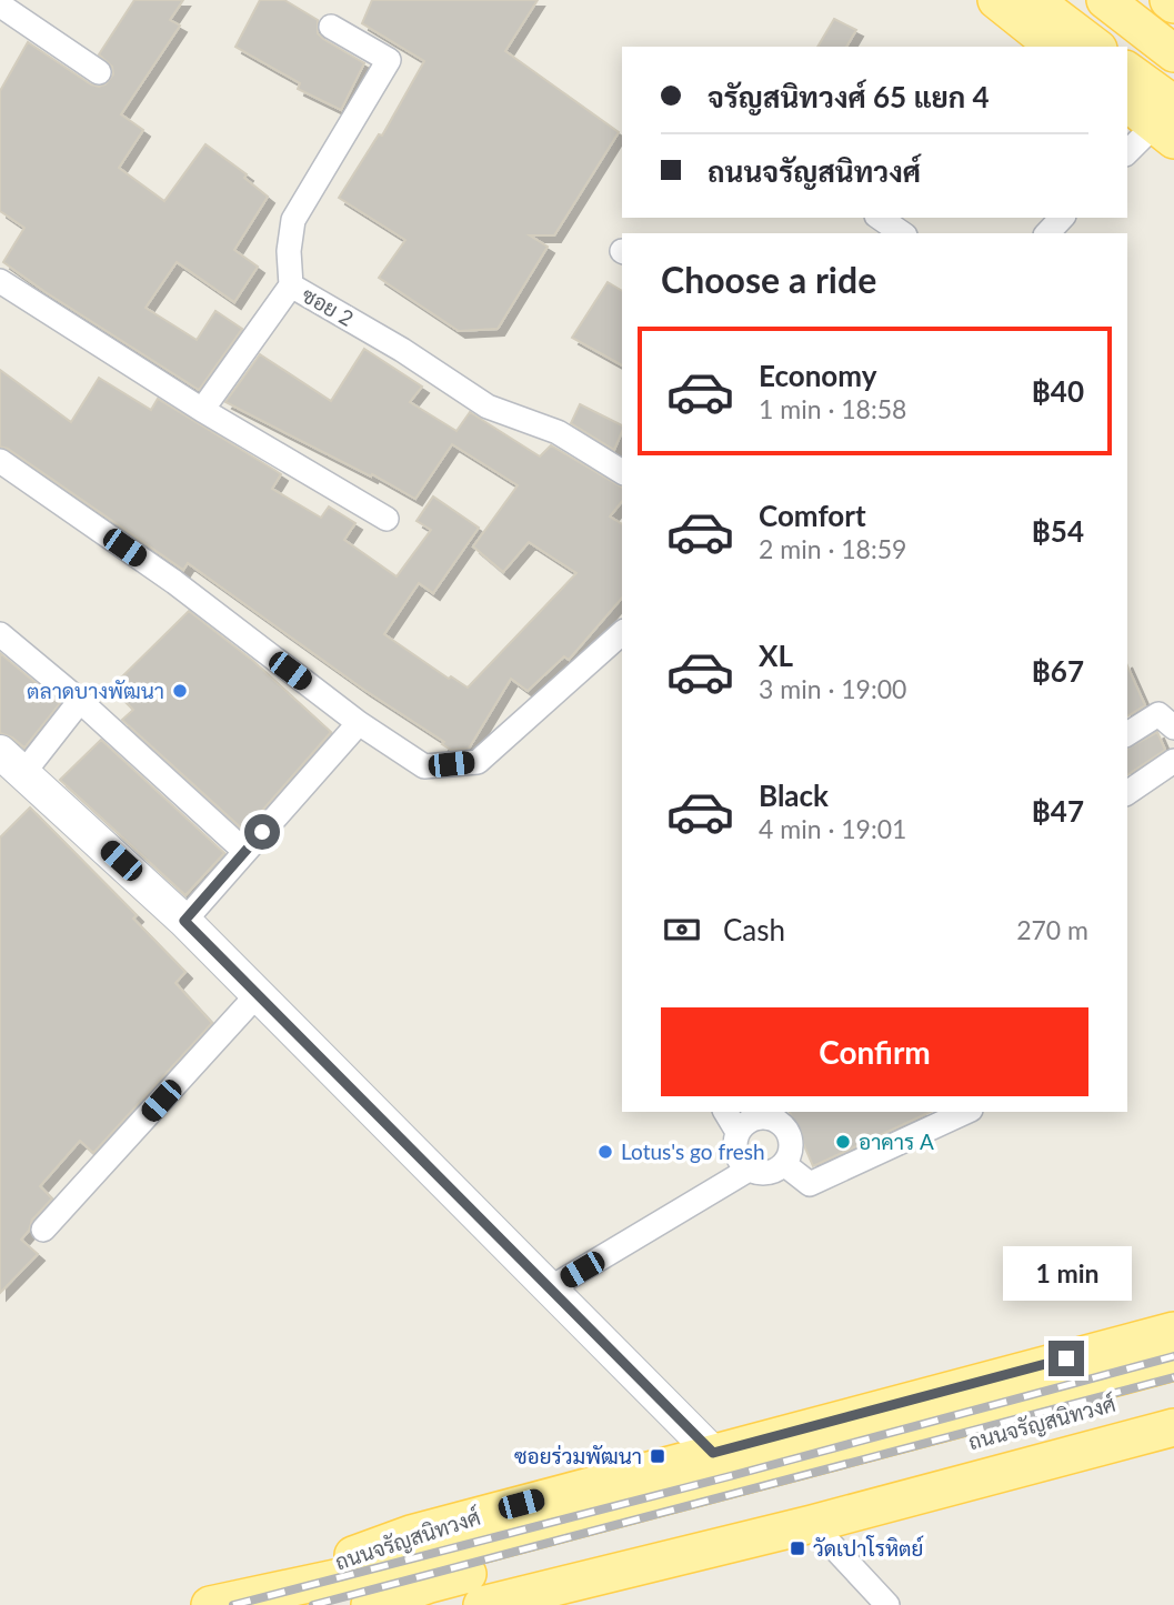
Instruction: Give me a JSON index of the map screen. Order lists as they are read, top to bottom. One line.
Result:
{"streets":{"main road":["ถนนจรัญสนิทวงศ์"],"street":["ซอย 2"]},"places":{"other":["ตลาดบางพัฒนา","อาคาร A","Lotus's go fresh"],"transit":["ซอยร่วมพัฒนา","วัดเปาโรหิตย์"]},"page":{"banner":["จรัญสนิทวงศ์ 65 แยก 4","ถนนจรัญสนิทวงศ์"],"heading":"Choose a ride","list":[{"name":"Economy","note":"1 min · 18:58","value":"฿40"},{"name":"Comfort","note":"2 min · 18:59","value":"฿54"},{"name":"XL","note":"3 min · 19:00","value":"฿67"},{"name":"Black","note":"4 min · 19:01","value":"฿47"}],"pay":["Cash","270 m"],"buttons":"Confirm","bubble":"1 min"}}
